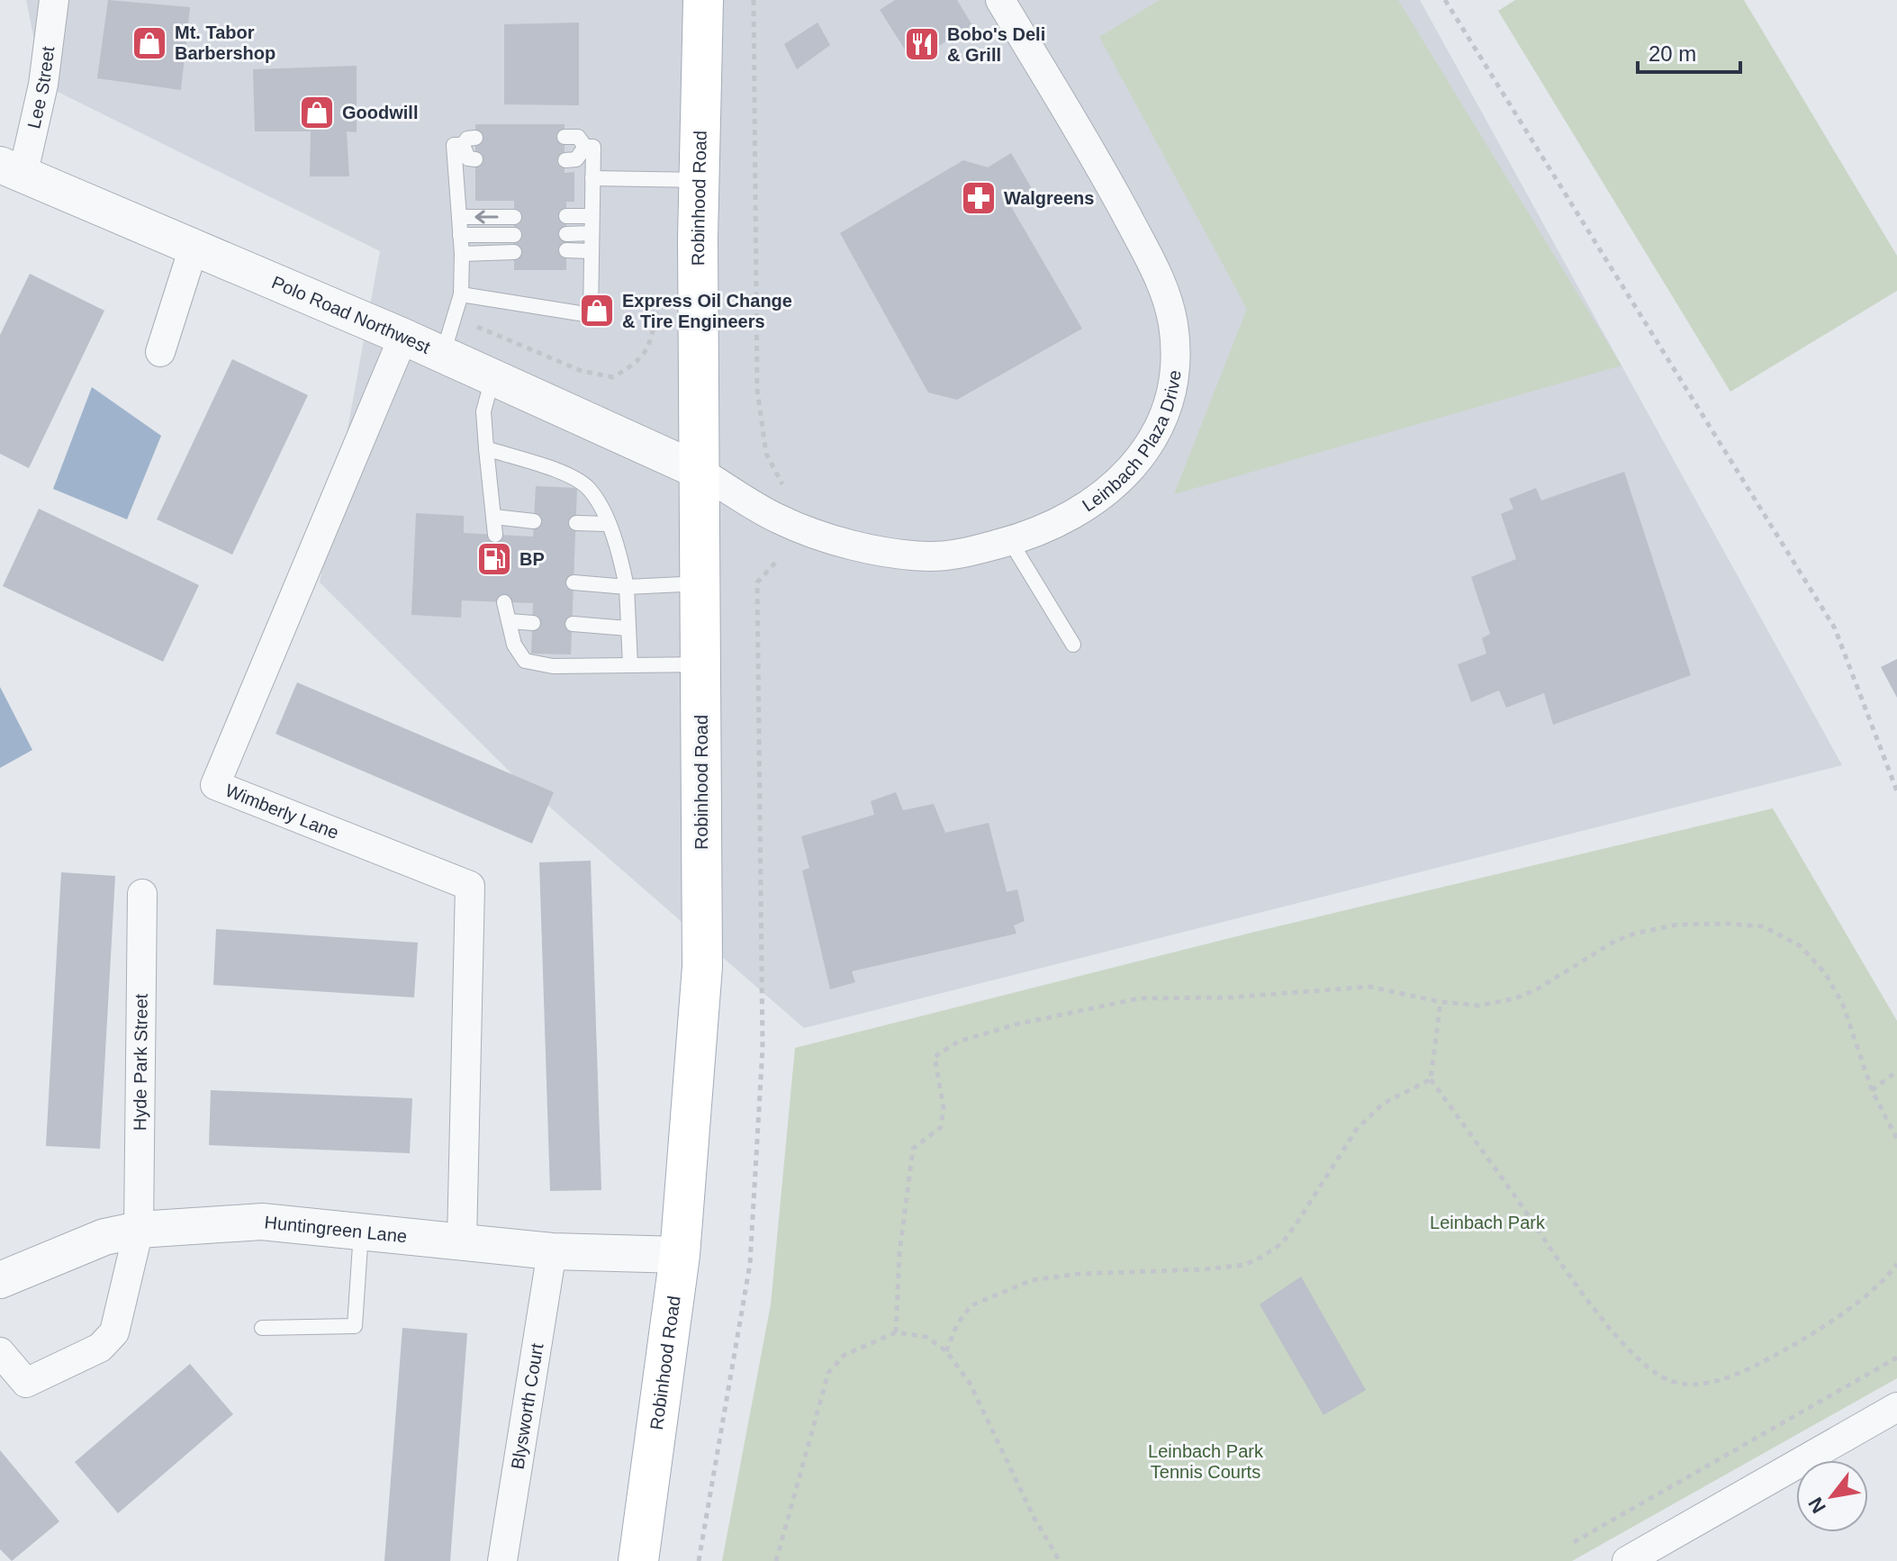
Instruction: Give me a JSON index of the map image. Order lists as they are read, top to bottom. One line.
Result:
{"streets":{"main road":["Robinhood Road"],"street":["Lee Street","Polo Road Northwest","Leinbach Plaza Drive","Wimberly Lane","Hyde Park Street","Huntingreen Lane","Blysworth Court"]},"crossings":[["Lee Street","Polo Road Northwest"],["Robinhood Road","Polo Road Northwest"],["Robinhood Road","Leinbach Plaza Drive"],["Robinhood Road","Huntingreen Lane"],["Polo Road Northwest","Leinbach Plaza Drive"],["Polo Road Northwest","Wimberly Lane"],["Wimberly Lane","Huntingreen Lane"],["Hyde Park Street","Huntingreen Lane"],["Huntingreen Lane","Blysworth Court"]],"parks":["Leinbach Park","Leinbach Park Tennis Courts"],"places":{"shop":["Mt. Tabor Barbershop","Goodwill","Express Oil Change & Tire Engineers"],"restaurant":["Bobo's Deli & Grill"],"pharmacy":["Walgreens"],"fuel station":["BP"]},"scale_bar":"20 m","north":"bottom left"}
